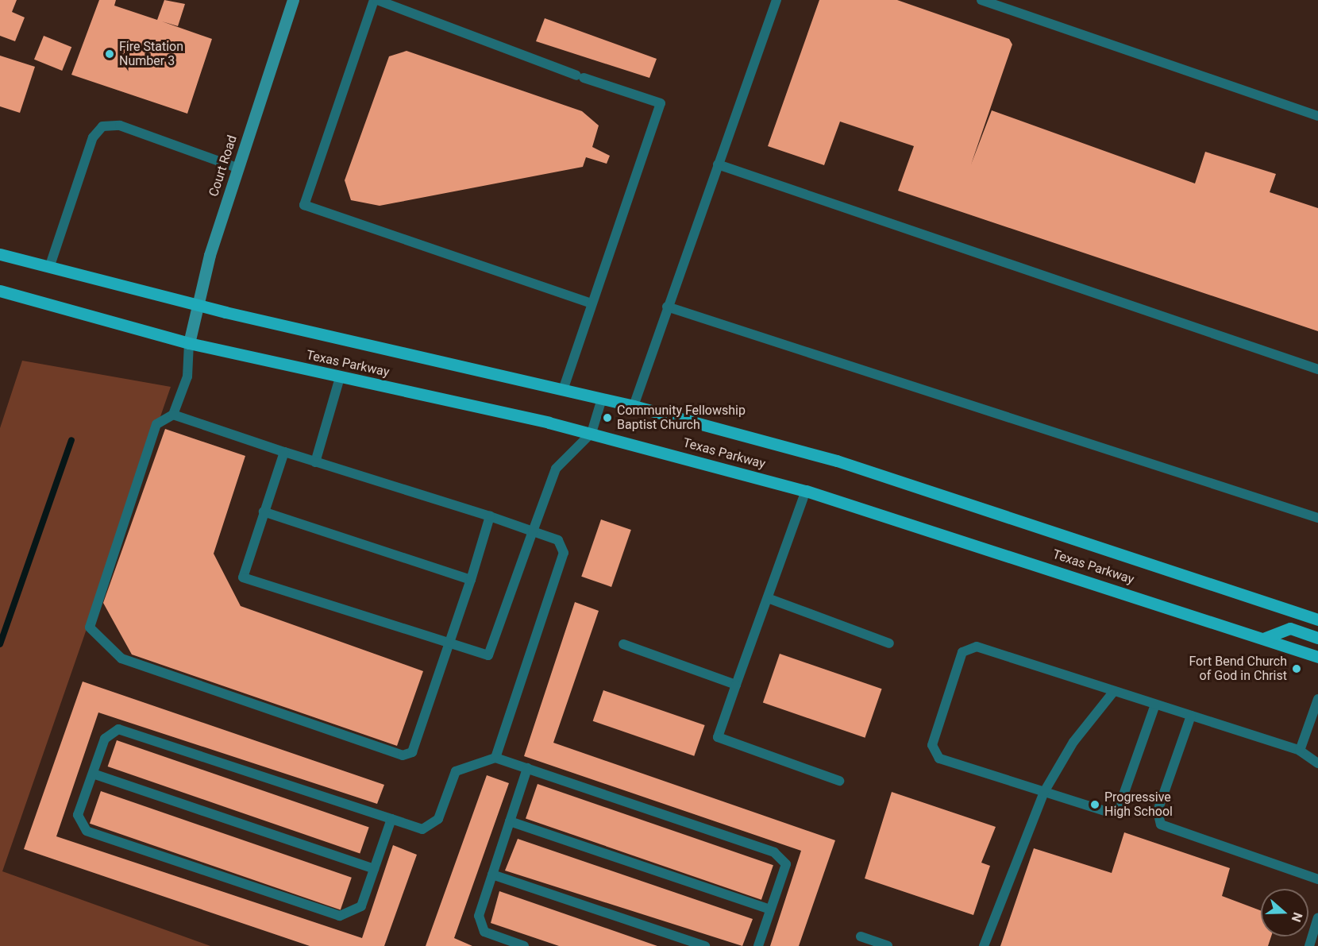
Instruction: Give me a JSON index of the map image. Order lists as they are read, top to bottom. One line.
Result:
{"streets":{"main road":["Texas Parkway"],"street":["Court Road"]},"crossings":[["Court Road","Texas Parkway"]],"places":["Fire Station Number 3","Community Fellowship Baptist Church","Fort Bend Church of God in Christ","Progressive High School"],"north":"right"}
